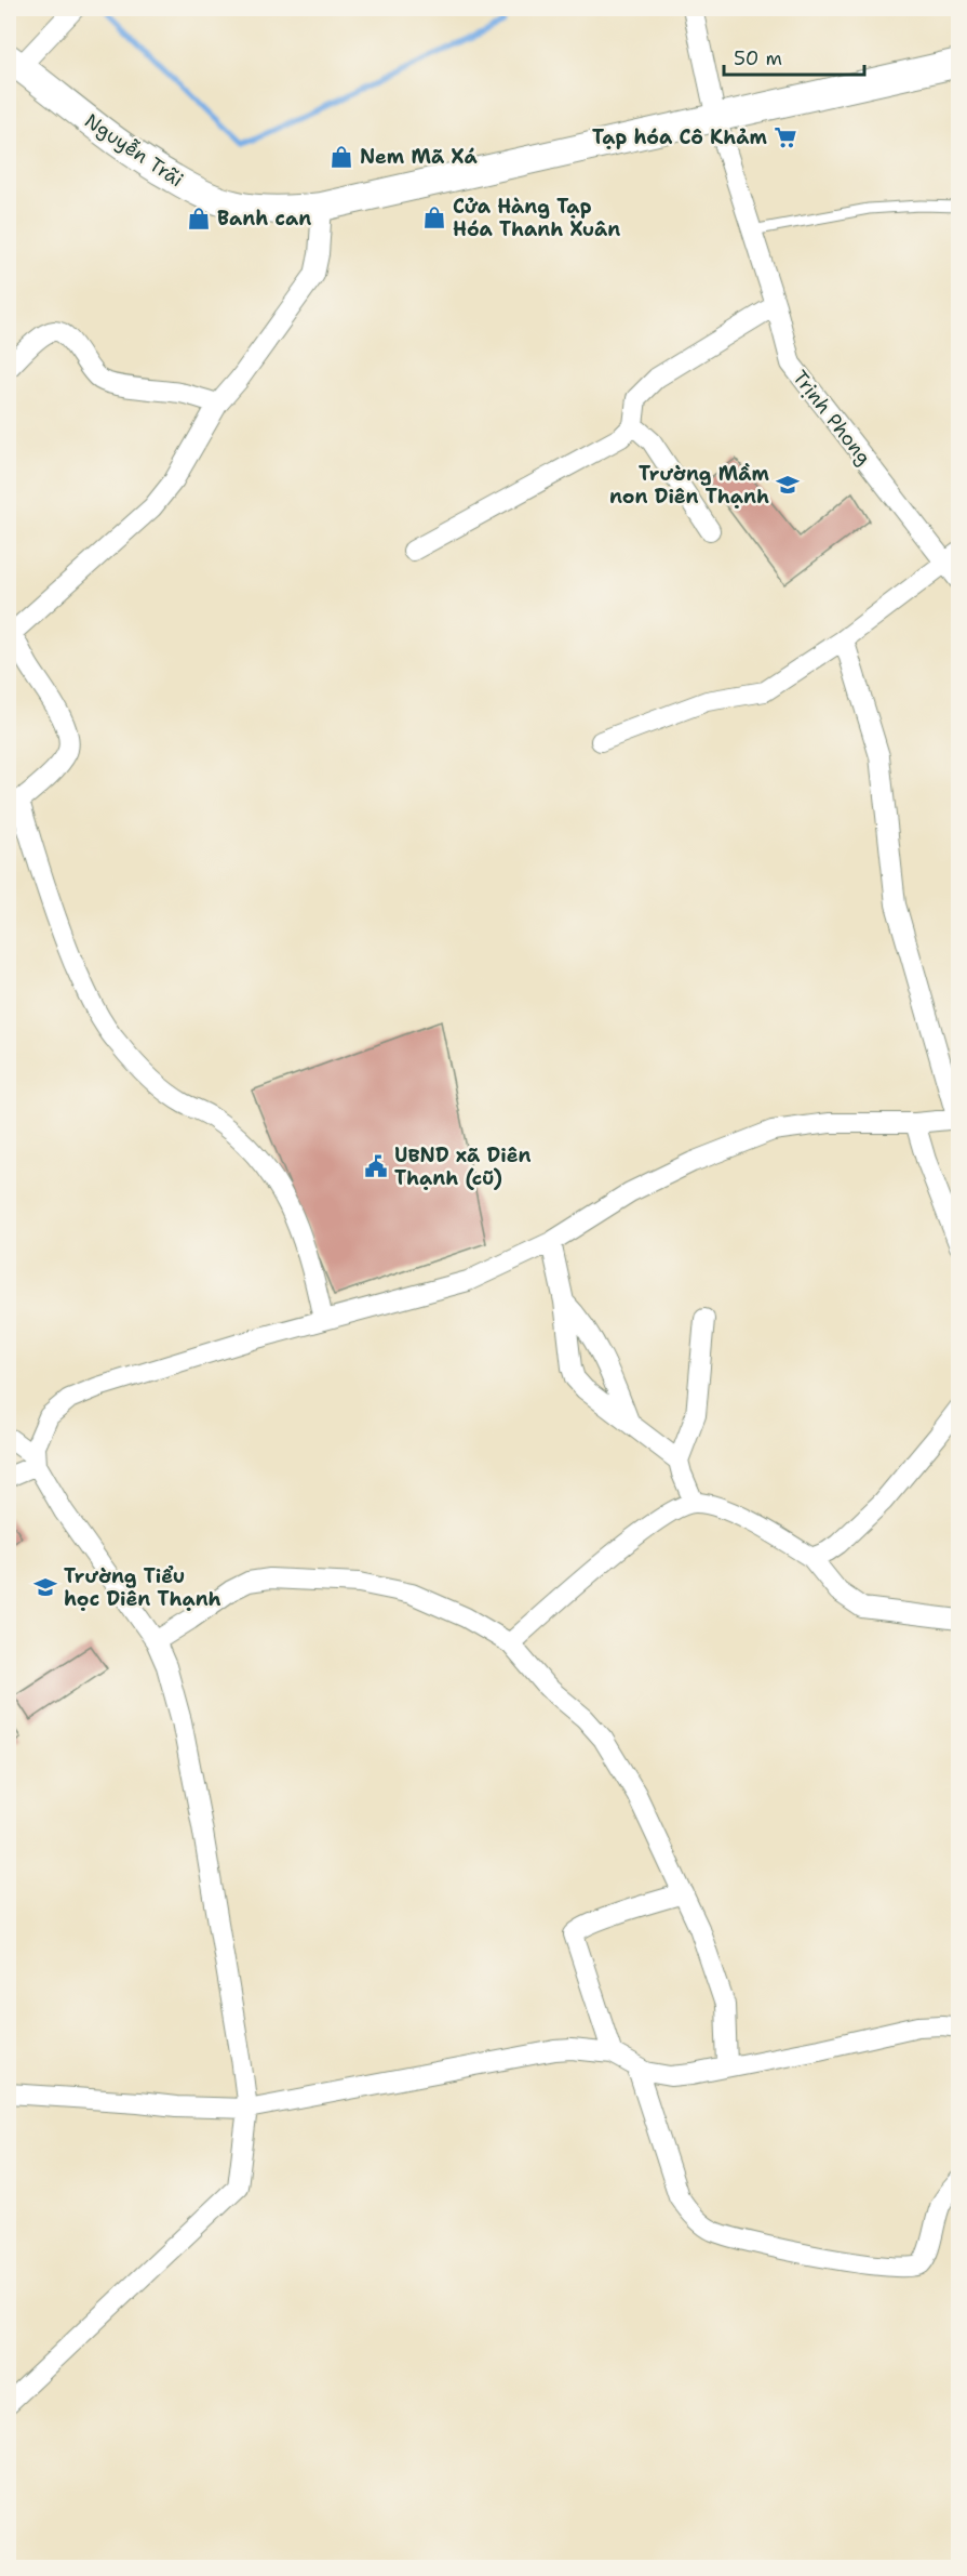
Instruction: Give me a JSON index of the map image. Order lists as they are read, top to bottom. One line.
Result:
{"streets":{"main road":["Nguyễn Trãi"],"street":["Trịnh Phong"]},"crossings":[["Nguyễn Trãi","Trịnh Phong"]],"places":{"supermarket":["Tạp hóa Cô Khảm"],"shop":["Nem Mã Xá","Cửa Hàng Tạp Hóa Thanh Xuân","Banh can"],"school or university":["Trường Mầm non Diên Thạnh","Trường Tiểu học Diên Thạnh"],"public building":["UBND xã Diên Thạnh (cũ)"]},"scale_bar":"50 m"}
